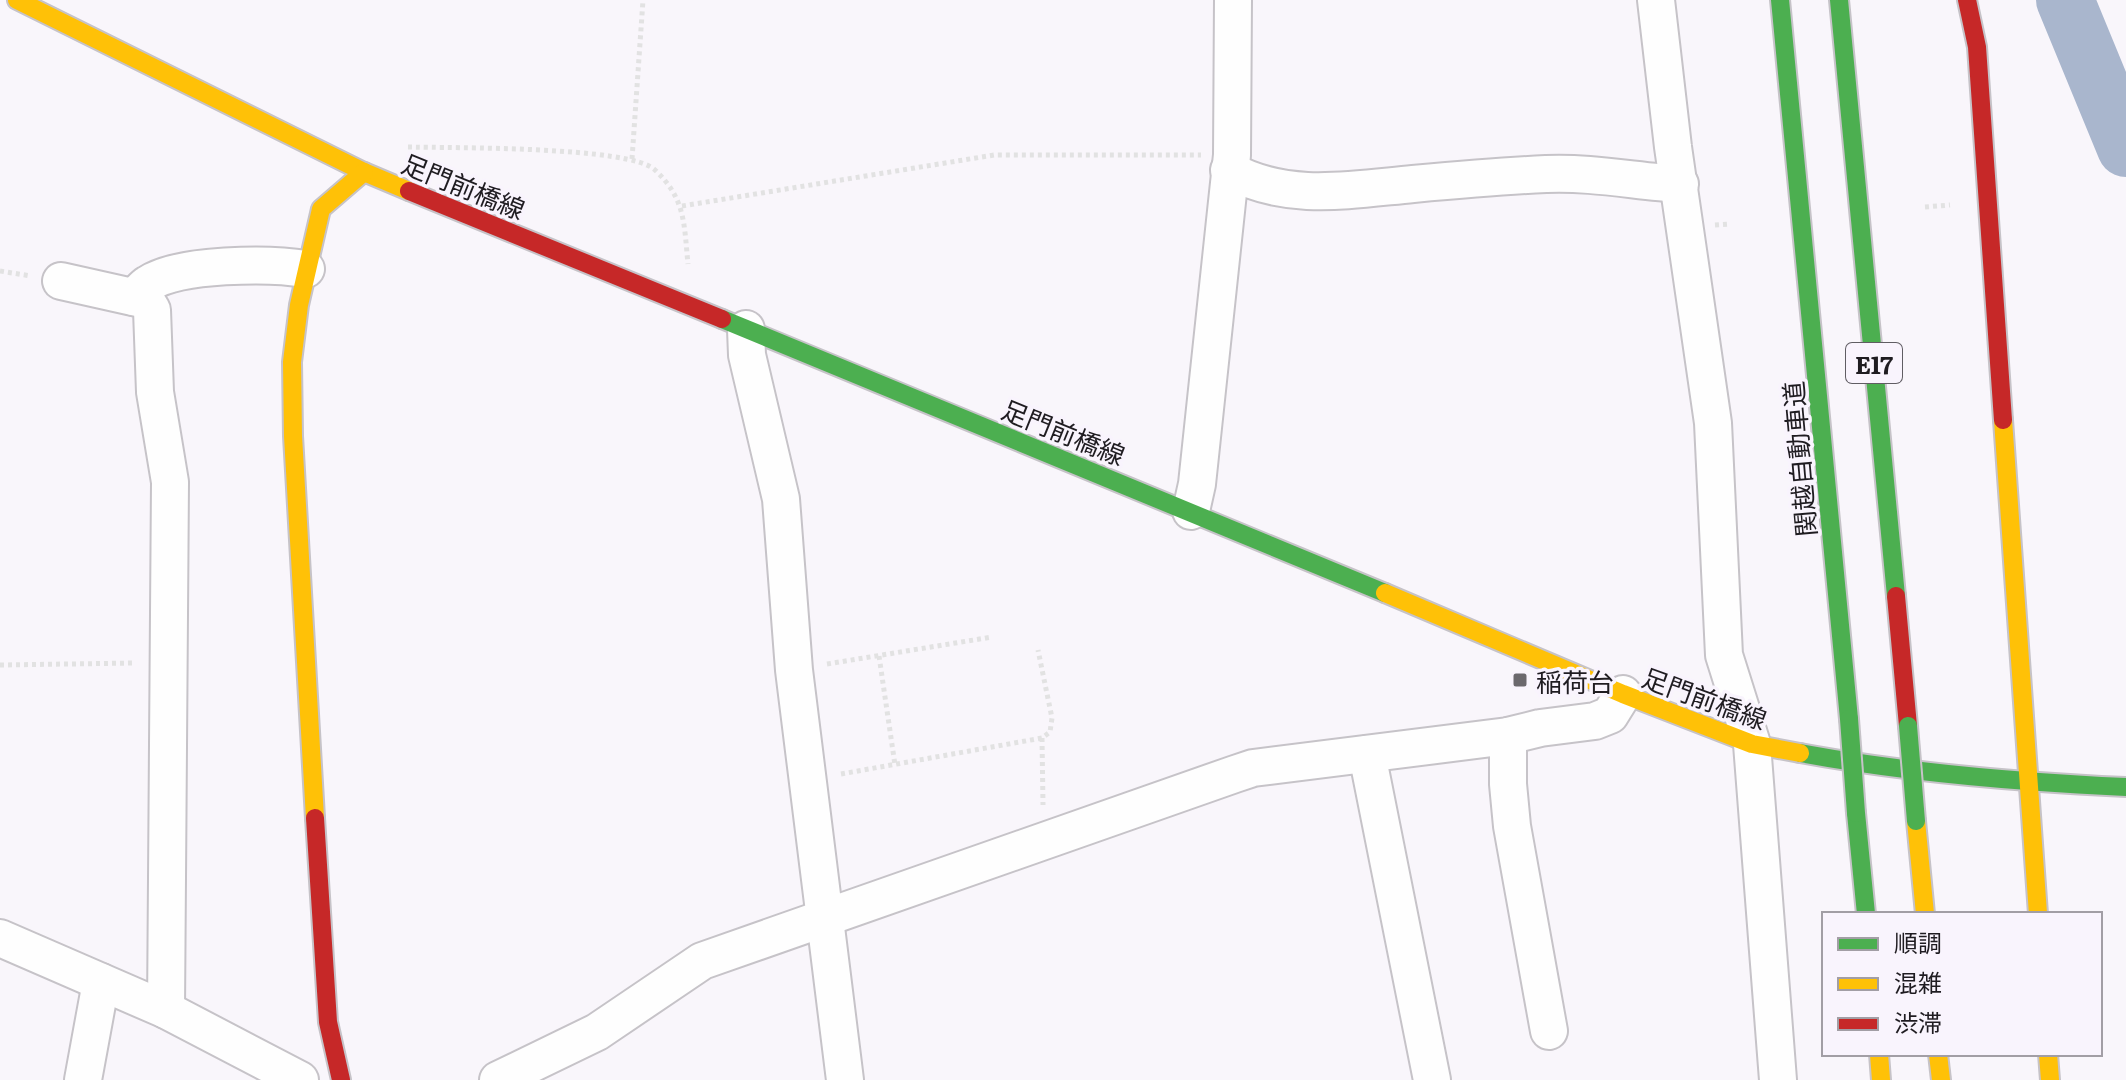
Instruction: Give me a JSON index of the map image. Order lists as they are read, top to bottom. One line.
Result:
{"streets":{"main road":["足門前橋線","E17","関越自動車道"]},"places":{"transit":["稲荷台"]},"legend":["順調","混雑","渋滞"]}
